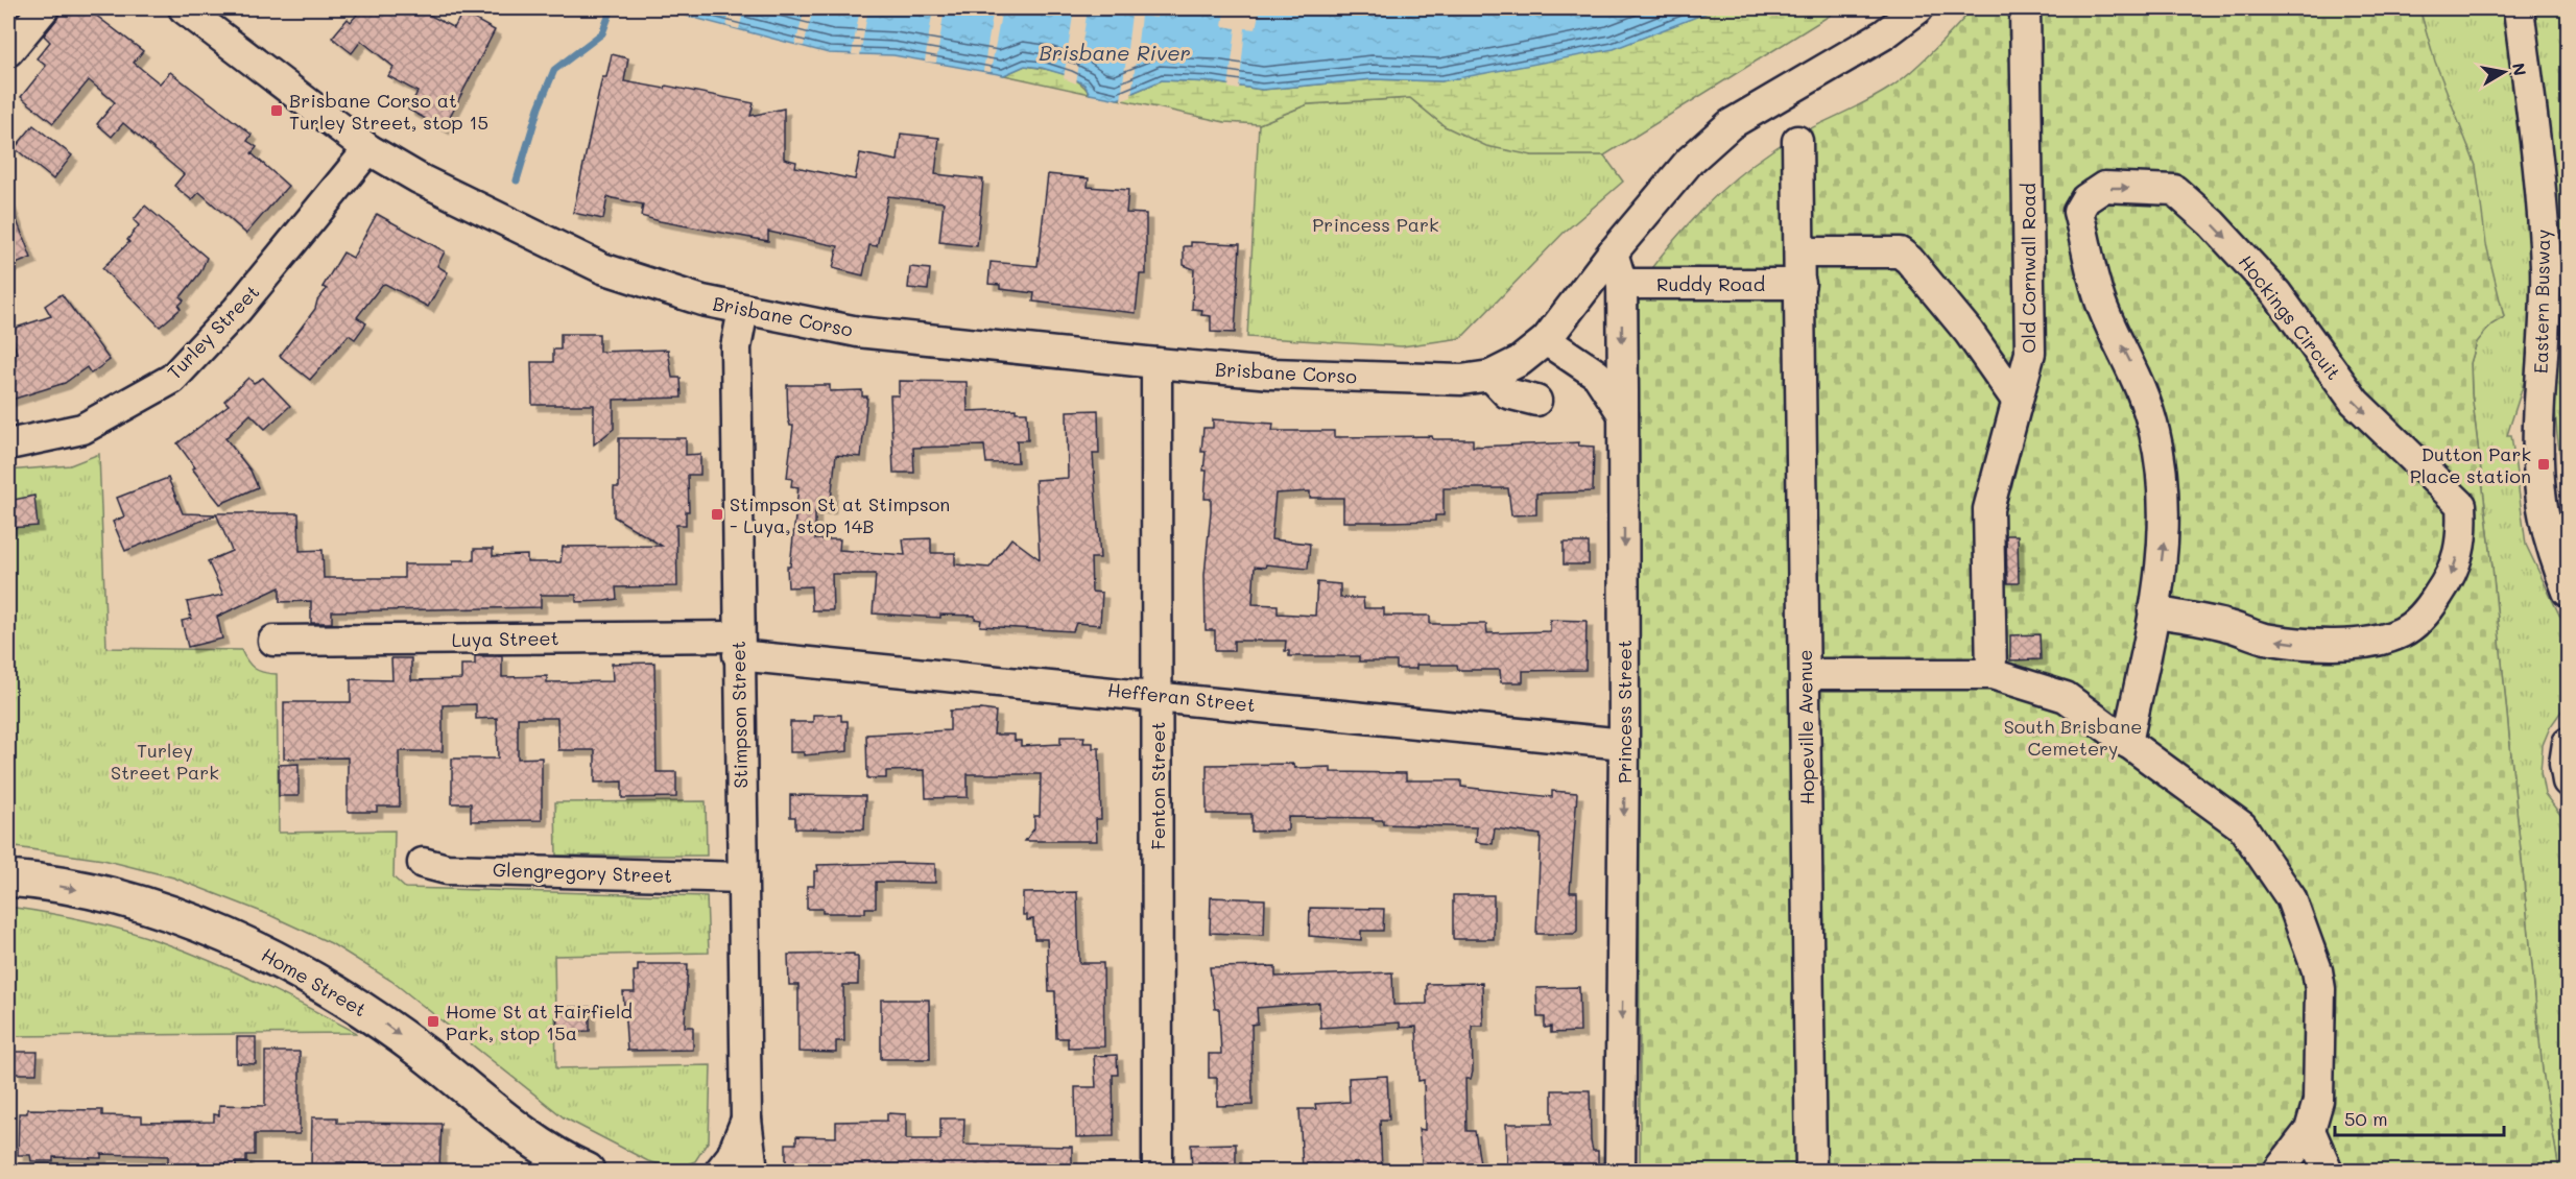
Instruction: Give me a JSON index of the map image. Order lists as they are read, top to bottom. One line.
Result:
{"streets":{"main road":["Home Street"],"street":["Old Cornwall Road","Ruddy Road","Eastern Busway","Brisbane Corso","Hockings Circuit","Turley Street","Luya Street","Hefferan Street","Princess Street","Stimpson Street","Hopeville Avenue","Fenton Street","Glengregory Street"]},"crossings":[["Ruddy Road","Princess Street"],["Ruddy Road","Hopeville Avenue"],["Brisbane Corso","Turley Street"],["Brisbane Corso","Princess Street"],["Brisbane Corso","Stimpson Street"],["Brisbane Corso","Fenton Street"],["Luya Street","Hefferan Street"],["Luya Street","Stimpson Street"],["Hefferan Street","Princess Street"],["Hefferan Street","Stimpson Street"],["Hefferan Street","Fenton Street"],["Stimpson Street","Glengregory Street"]],"one_way":["Princess Street","Home Street"],"water":["Brisbane River"],"parks":["Princess Park","South Brisbane Cemetery","Turley Street Park"],"places":{"transit":["Brisbane Corso at Turley Street, stop 15","Dutton Park Place station","Stimpson St at Stimpson - Luya, stop 14B","Home St at Fairfield Park, stop 15a"]},"scale_bar":"50 m","north":"right"}
